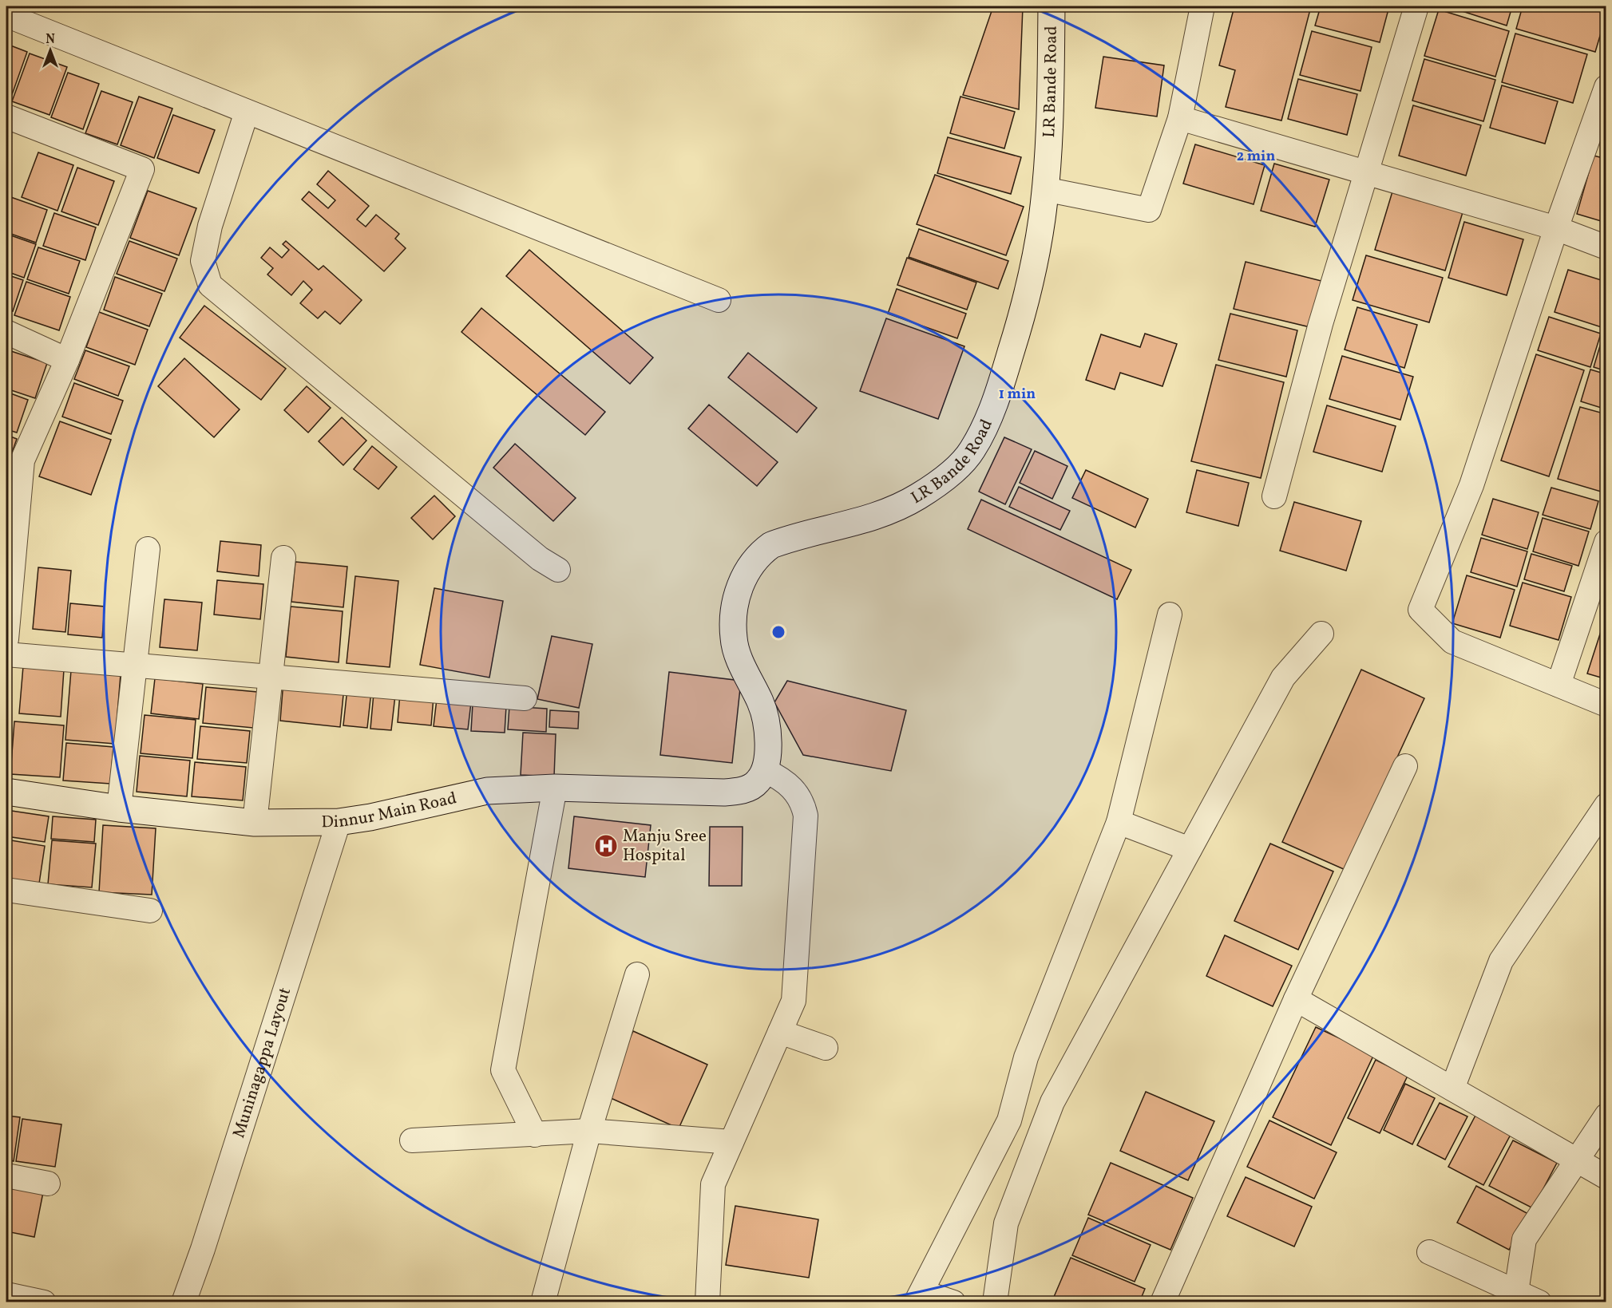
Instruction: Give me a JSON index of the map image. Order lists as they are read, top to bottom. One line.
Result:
{"streets":{"street":["LR Bande Road","Dinnur Main Road","Muninagappa Layout"]},"crossings":[["LR Bande Road","Dinnur Main Road"],["Dinnur Main Road","Muninagappa Layout"]],"places":{"hospital":["Manju Sree Hospital"]},"north":"top","rings":["2 min","1 min"]}
